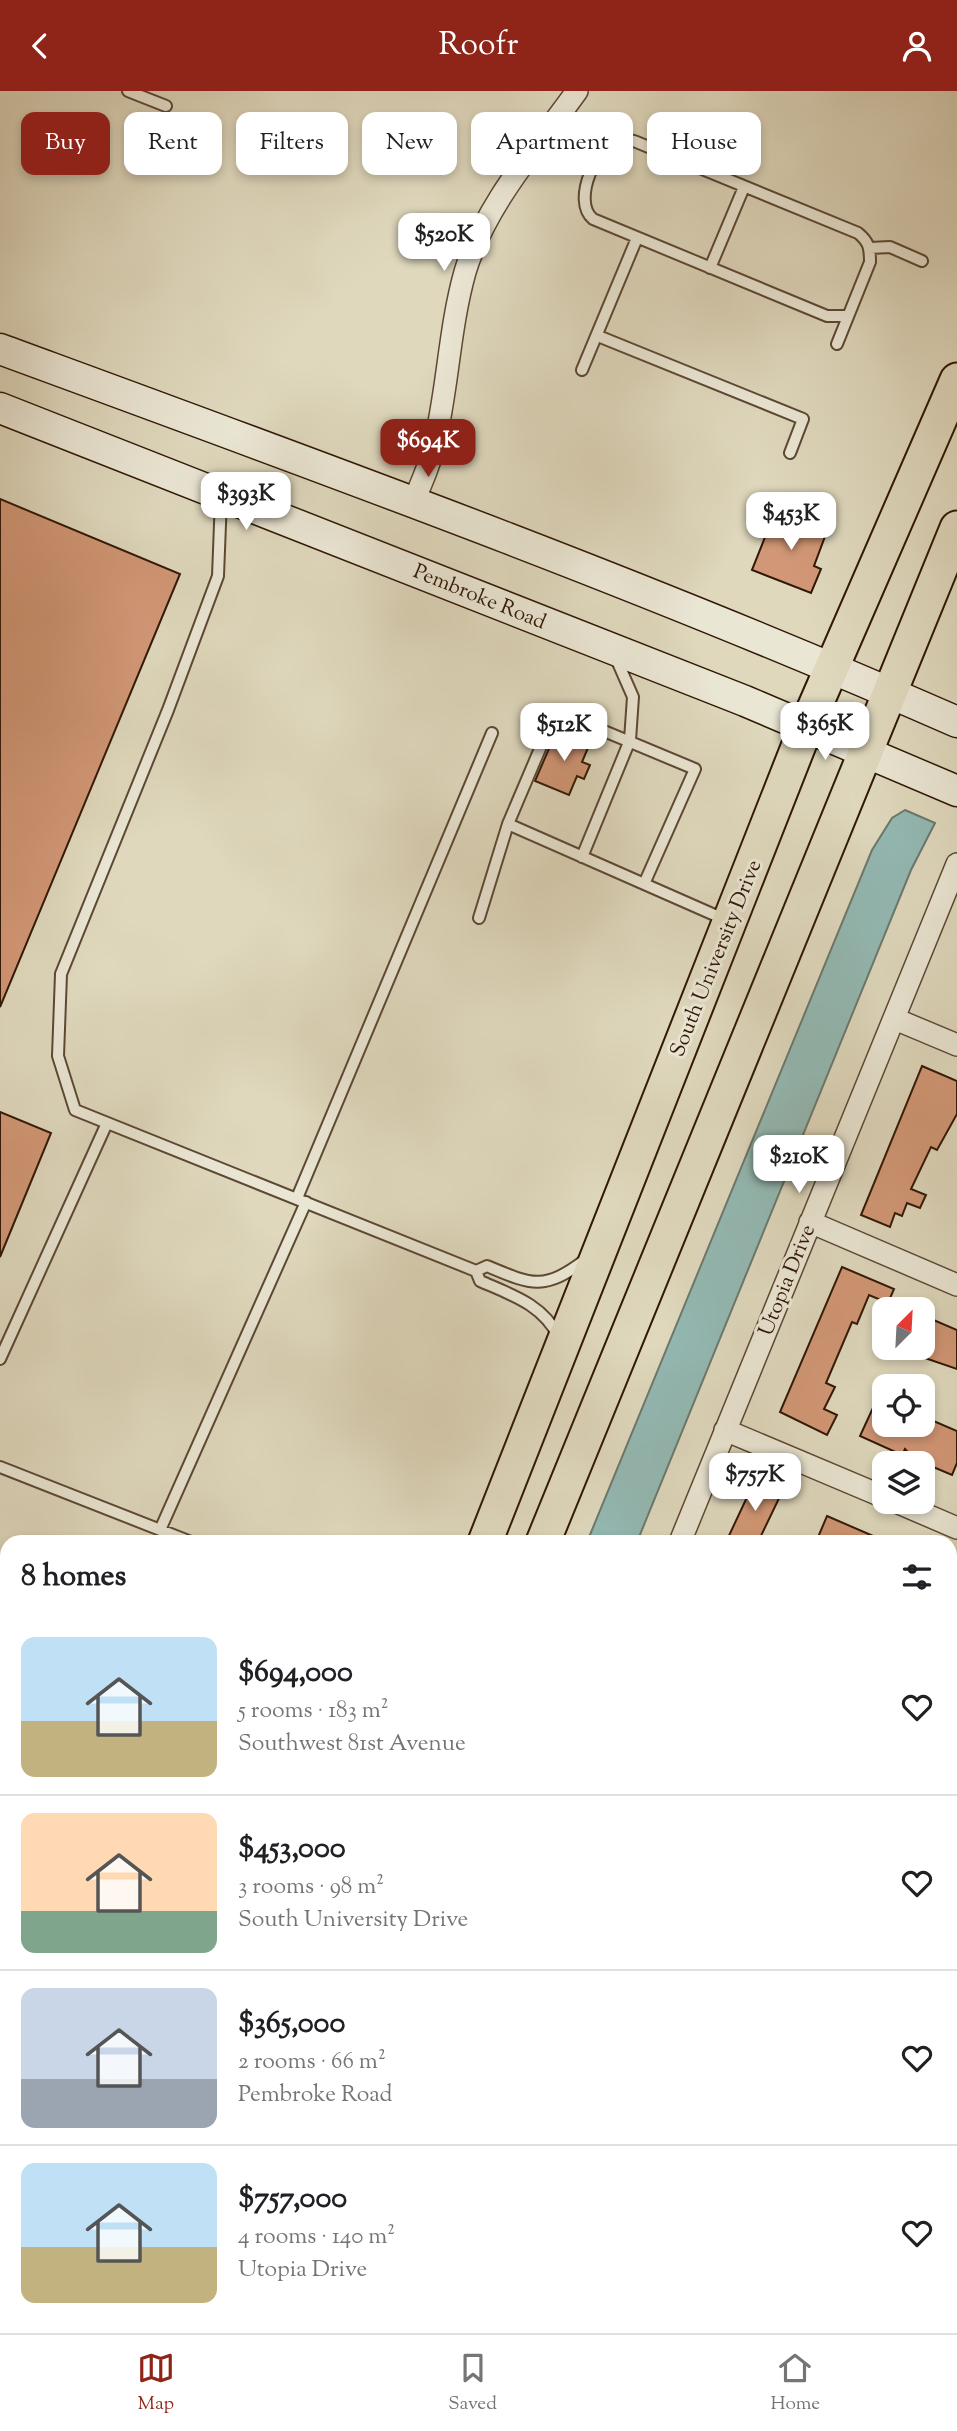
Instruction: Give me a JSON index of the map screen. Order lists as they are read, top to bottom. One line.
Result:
{"streets":{"main road":["Pembroke Road","South University Drive"],"street":["Utopia Drive"]},"crossings":[["Pembroke Road","South University Drive"]],"north":"top right","page":{"header":"Roofr","chip":["Buy","Rent","Filters","New","Apartment","House"],"price":["$520K","$694K","$393K","$453K","$365K","$512K","$210K","$757K"],"heading":"8 homes","list":[{"name":"$694,000","note":"5 rooms · 183 m² · Southwest 81st Avenue"},{"name":"$453,000","note":"3 rooms · 98 m² · South University Drive"},{"name":"$365,000","note":"2 rooms · 66 m² · Pembroke Road"},{"name":"$757,000","note":"4 rooms · 140 m² · Utopia Drive"}],"tabs":["Map","Saved","Home"]}}
